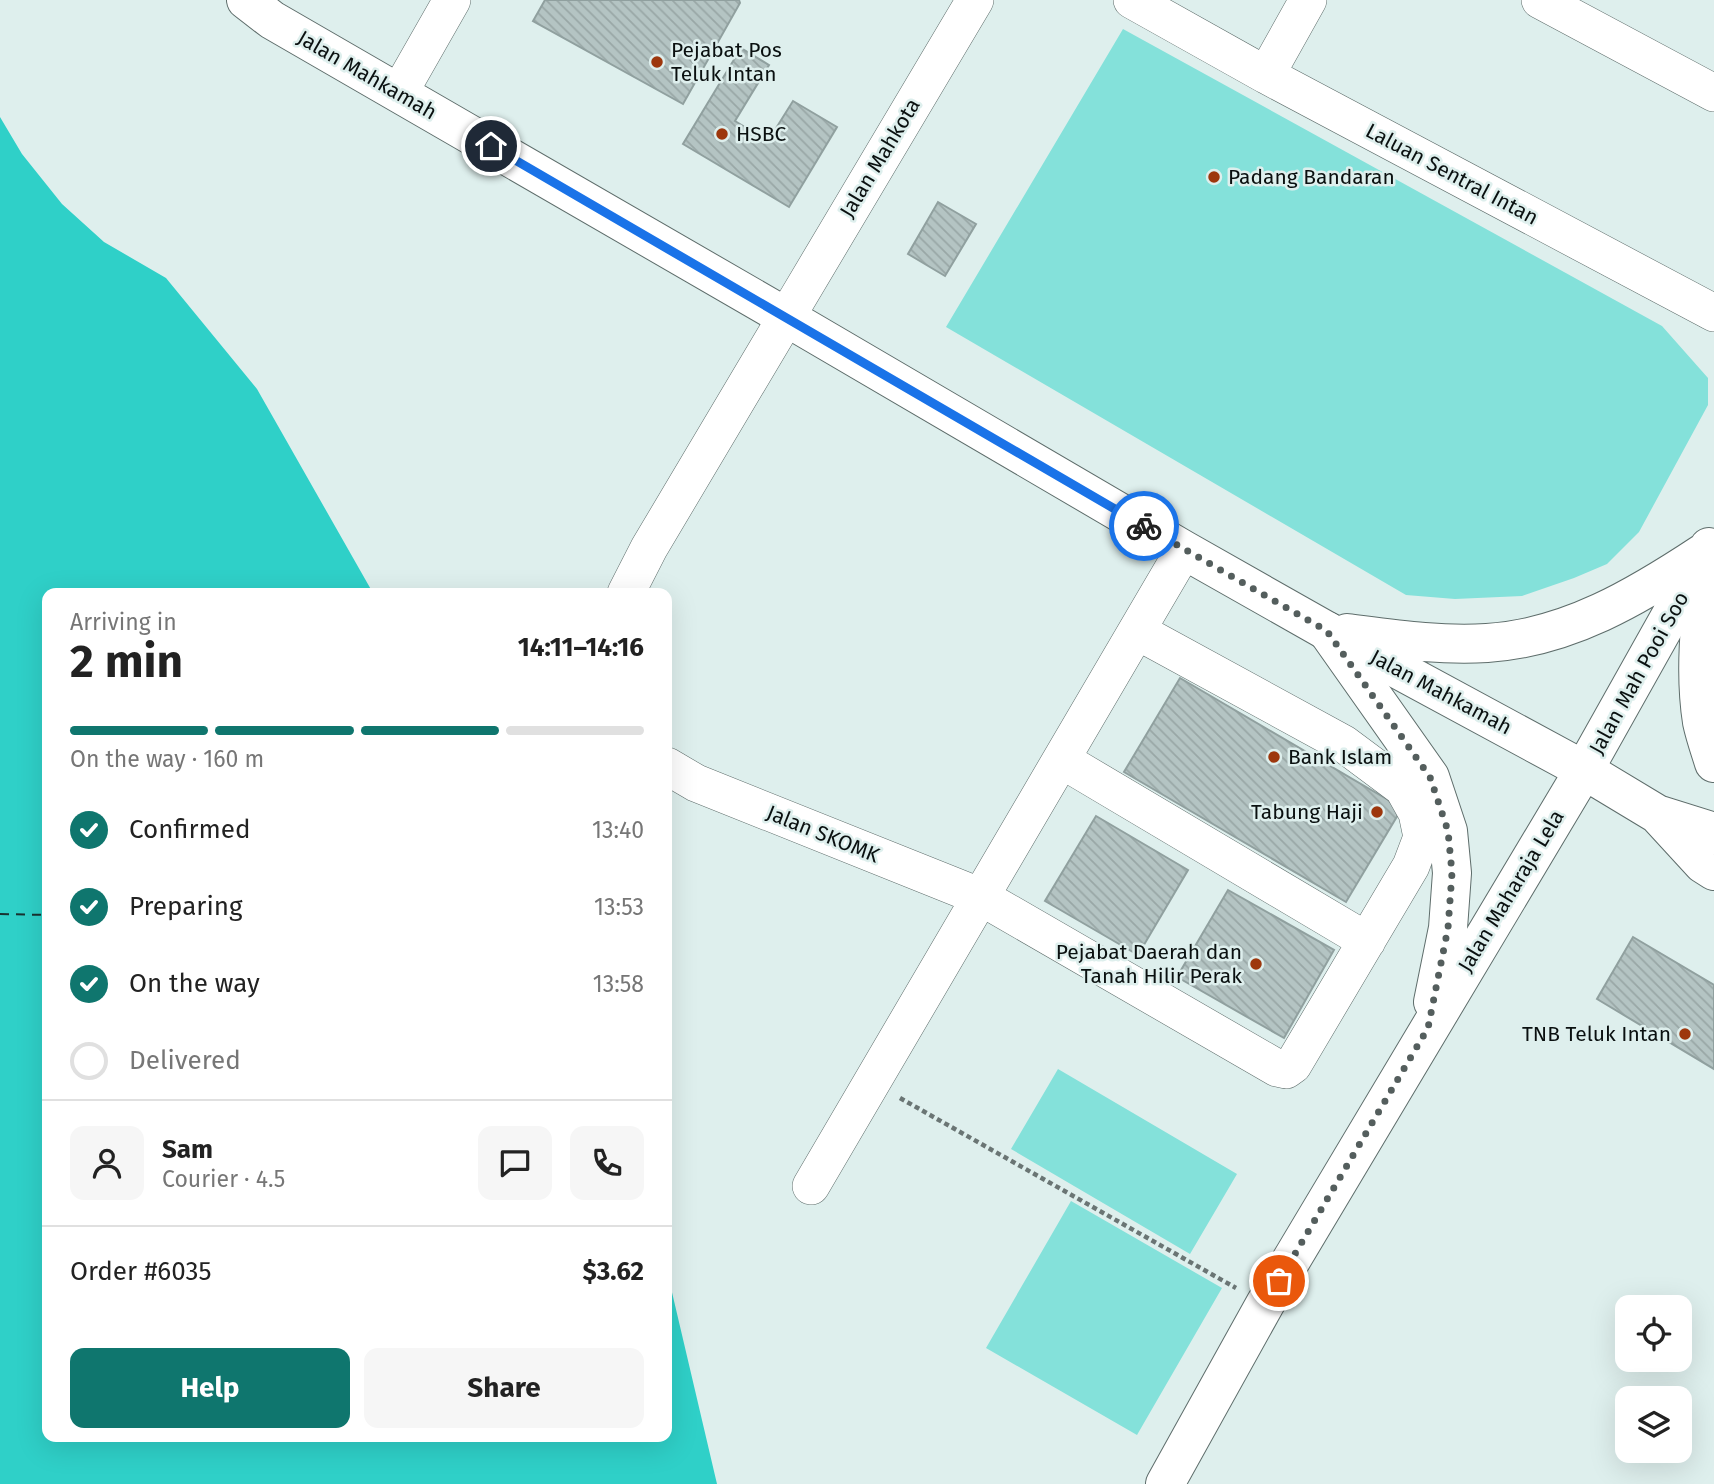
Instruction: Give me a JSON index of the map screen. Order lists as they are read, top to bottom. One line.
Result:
{"streets":{"main road":["Jalan Mahkamah","Jalan Mah Pooi Soo","Jalan Maharaja Lela"],"street":["Jalan Mahkota","Laluan Sentral Intan","Jalan SKOMK"]},"crossings":[["Jalan Mahkamah","Jalan Mahkota"],["Jalan Mahkamah","Jalan Mah Pooi Soo"],["Jalan Mahkamah","Jalan Maharaja Lela"],["Jalan Mah Pooi Soo","Jalan Maharaja Lela"]],"places":["Pejabat Pos Teluk Intan","HSBC","Padang Bandaran","Bank Islam","Tabung Haji","Pejabat Daerah dan Tanah Hilir Perak","TNB Teluk Intan"],"page":{"heading":["2 min","Arriving in","14:11–14:16"],"panel":["Sam","Courier · 4.5","Order #6035","$3.62"],"bar":"On the way · 160 m","list":[["Confirmed","13:40"],["Preparing","13:53"],["On the way","13:58"],"Delivered"],"buttons":["Help","Share"]}}
